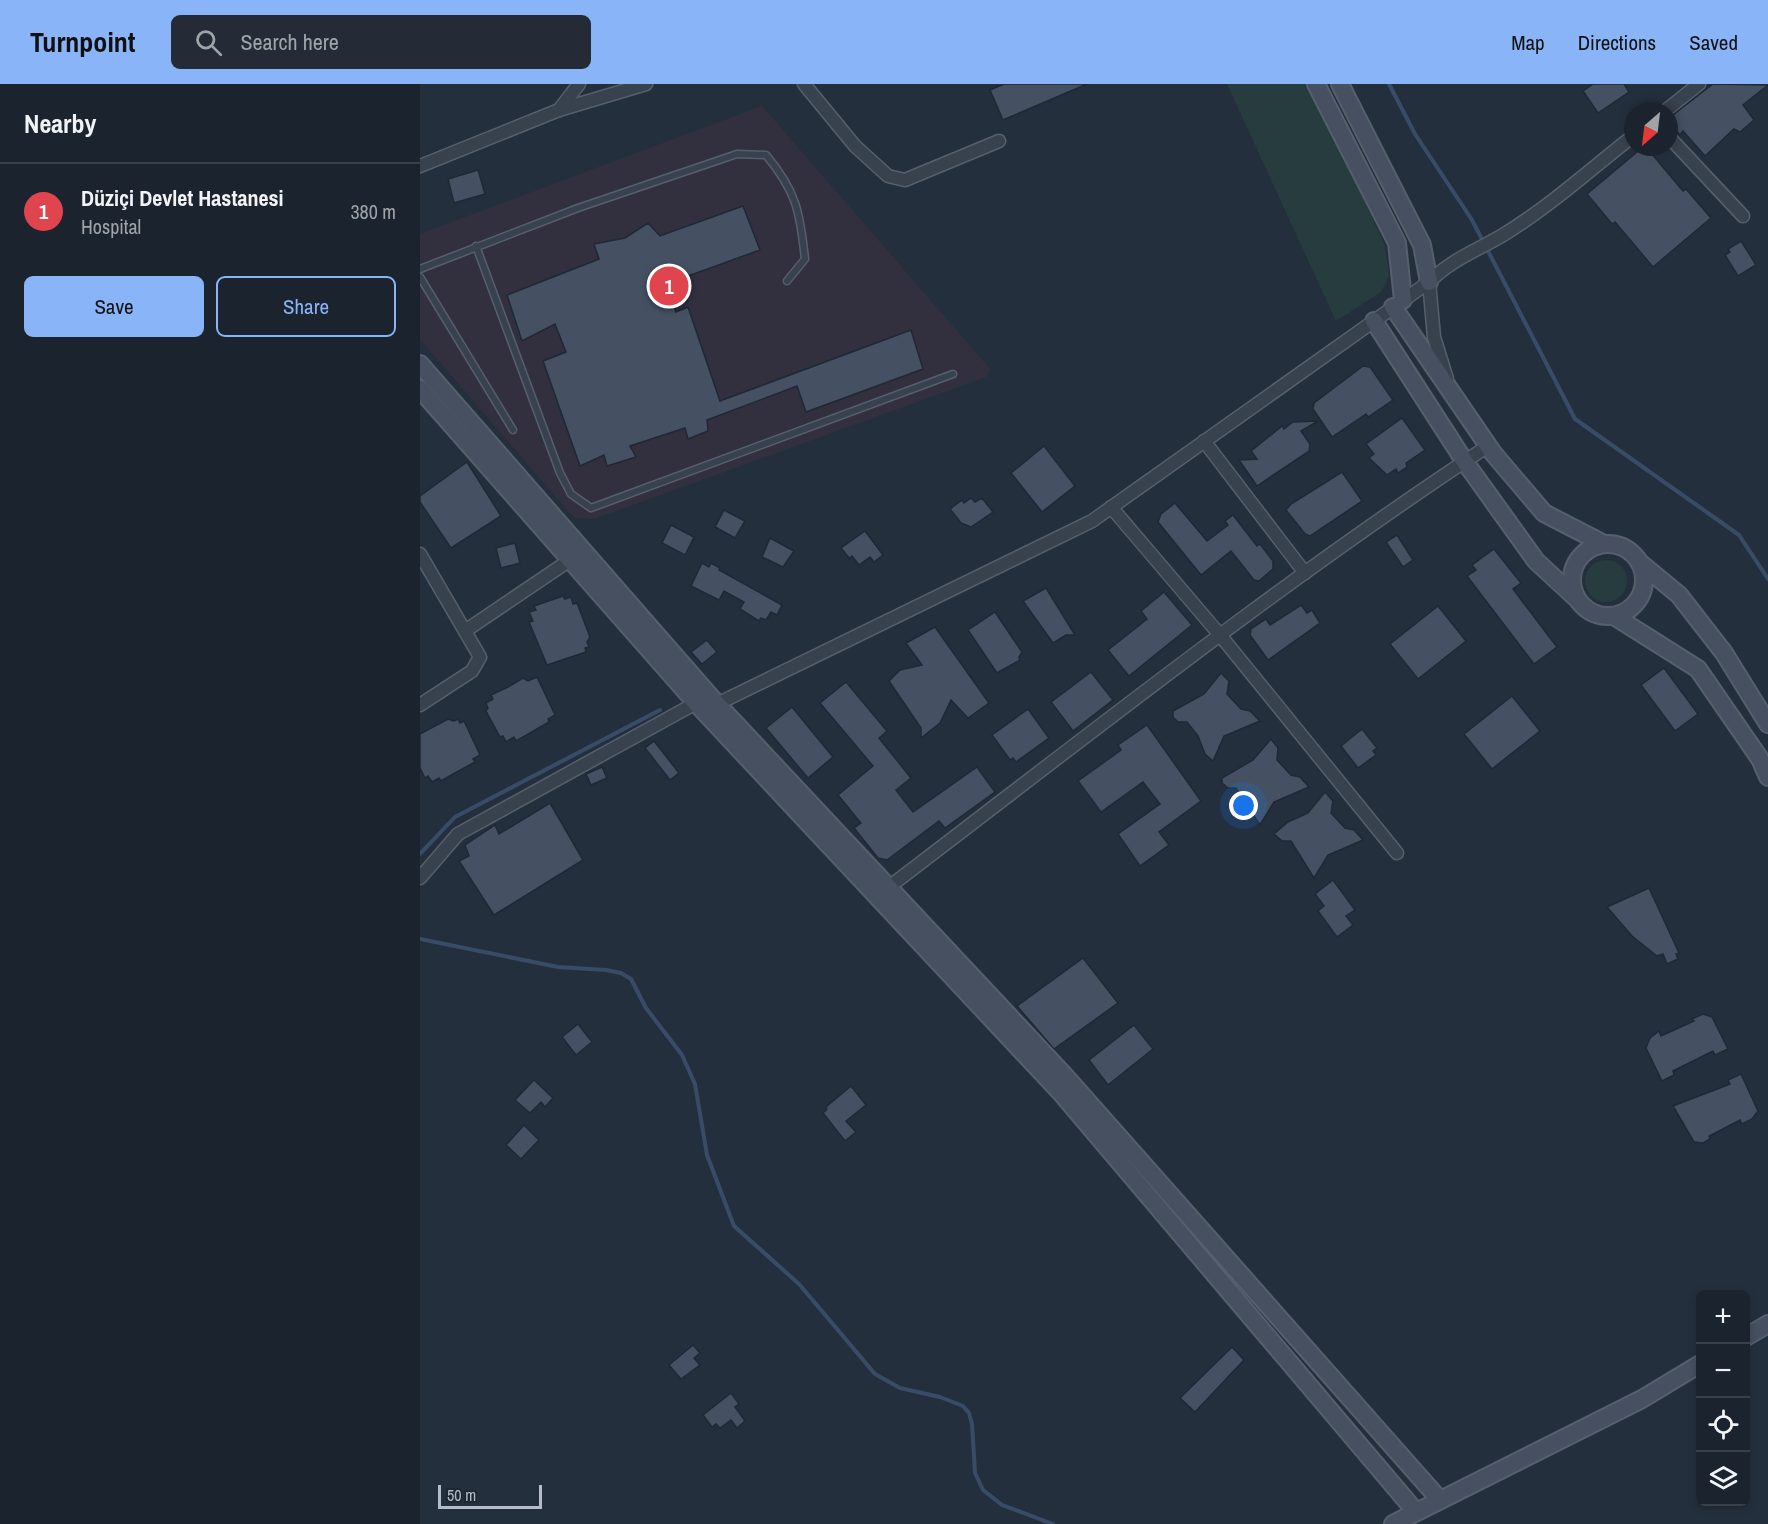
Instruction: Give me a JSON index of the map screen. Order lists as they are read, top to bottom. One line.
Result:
{"scale_bar":"50 m","north":"bottom left","page":{"header":"Turnpoint","search":"Search here","nav":["Map","Directions","Saved"],"heading":"Nearby","list":[{"mark":"1","name":"Düziçi Devlet Hastanesi","note":"Hospital","value":"380 m"}],"buttons":["Save","Share"],"pins":"1","map_buttons":["+","−"],"scale":"50 m"}}
